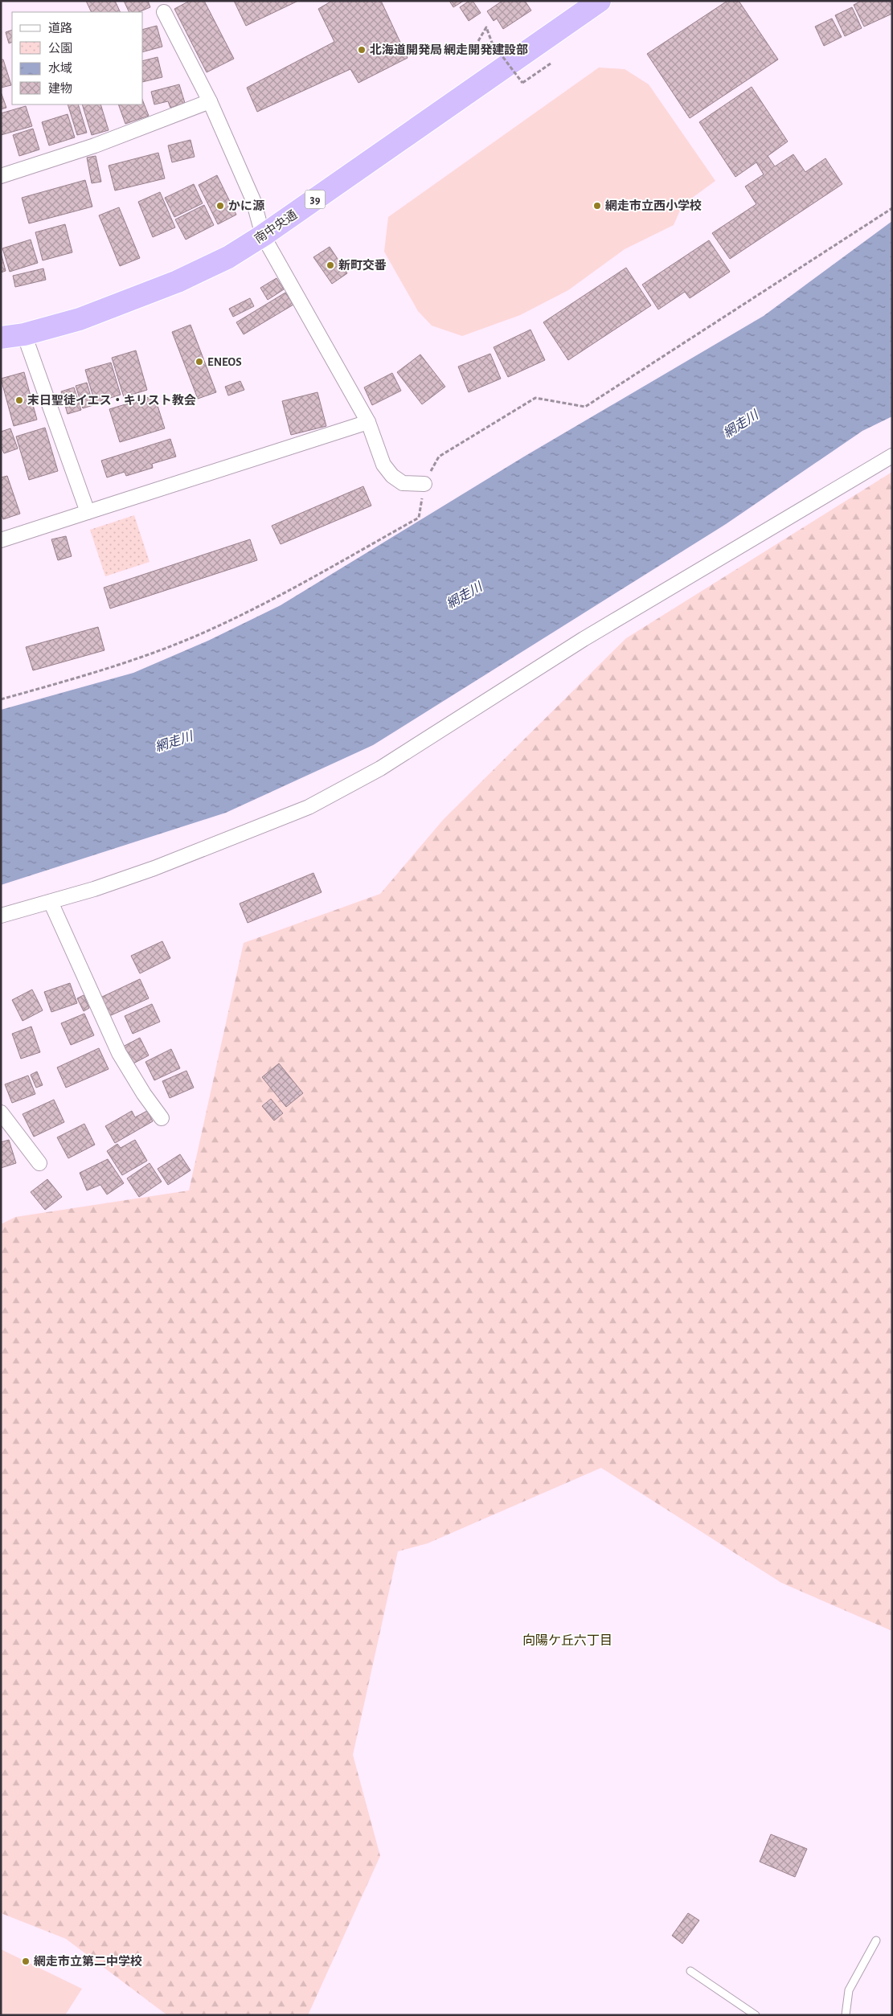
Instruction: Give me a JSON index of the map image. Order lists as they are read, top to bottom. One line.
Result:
{"streets":{"highway":["39","南中央通"]},"districts":["向陽ケ丘六丁目"],"water":["網走川"],"places":["北海道開発局 網走開発建設部","かに源","網走市立西小学校","新町交番","ENEOS","末日聖徒イエス・キリスト教会","網走市立第二中学校"],"legend":["道路","公園","水域","建物"]}
